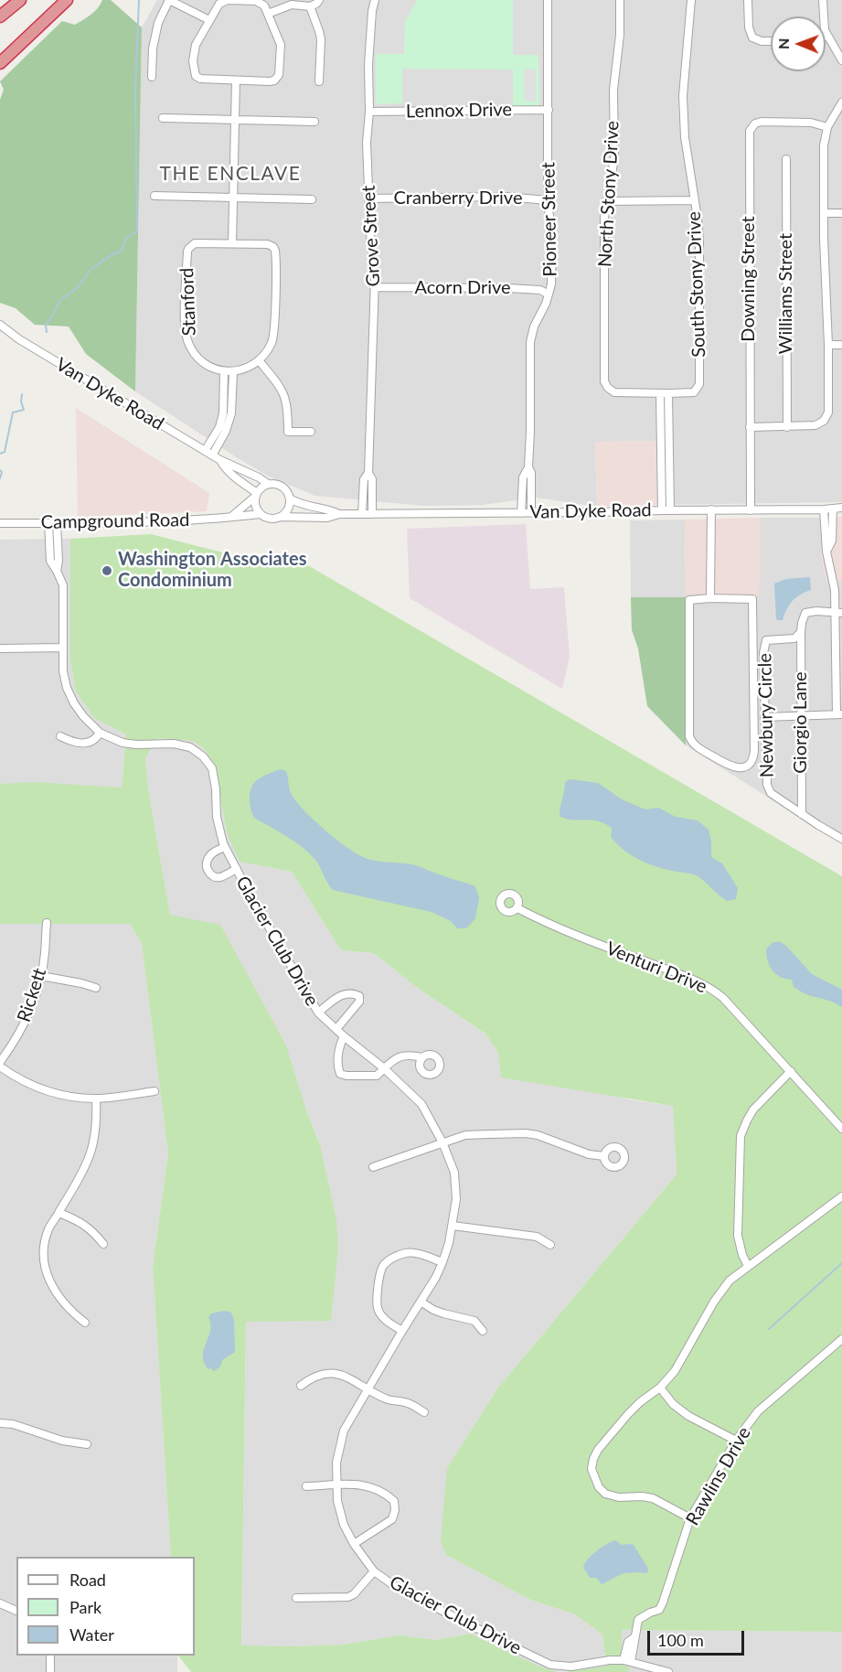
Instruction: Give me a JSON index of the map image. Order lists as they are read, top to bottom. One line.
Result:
{"streets":{"street":["Lennox Drive","North Stony Drive","Cranberry Drive","Pioneer Street","Grove Street","Downing Street","South Stony Drive","Acorn Drive","Williams Street","Stanford","Van Dyke Road","Campground Road","Newbury Circle","Giorgio Lane","Glacier Club Drive","Venturi Drive","Rickett","Rawlins Drive"]},"crossings":[["Lennox Drive","Pioneer Street"],["Lennox Drive","Grove Street"],["North Stony Drive","South Stony Drive"],["Cranberry Drive","Pioneer Street"],["Cranberry Drive","Grove Street"],["Pioneer Street","Acorn Drive"],["Pioneer Street","Van Dyke Road"],["Grove Street","Acorn Drive"],["Grove Street","Van Dyke Road"],["Downing Street","Van Dyke Road"],["Van Dyke Road","Campground Road"],["Campground Road","Glacier Club Drive"],["Newbury Circle","Giorgio Lane"],["Glacier Club Drive","Rawlins Drive"]],"districts":["THE ENCLAVE"],"places":["Washington Associates Condominium"],"legend":["Road","Park","Water"],"scale_bar":"100 m","north":"left"}
